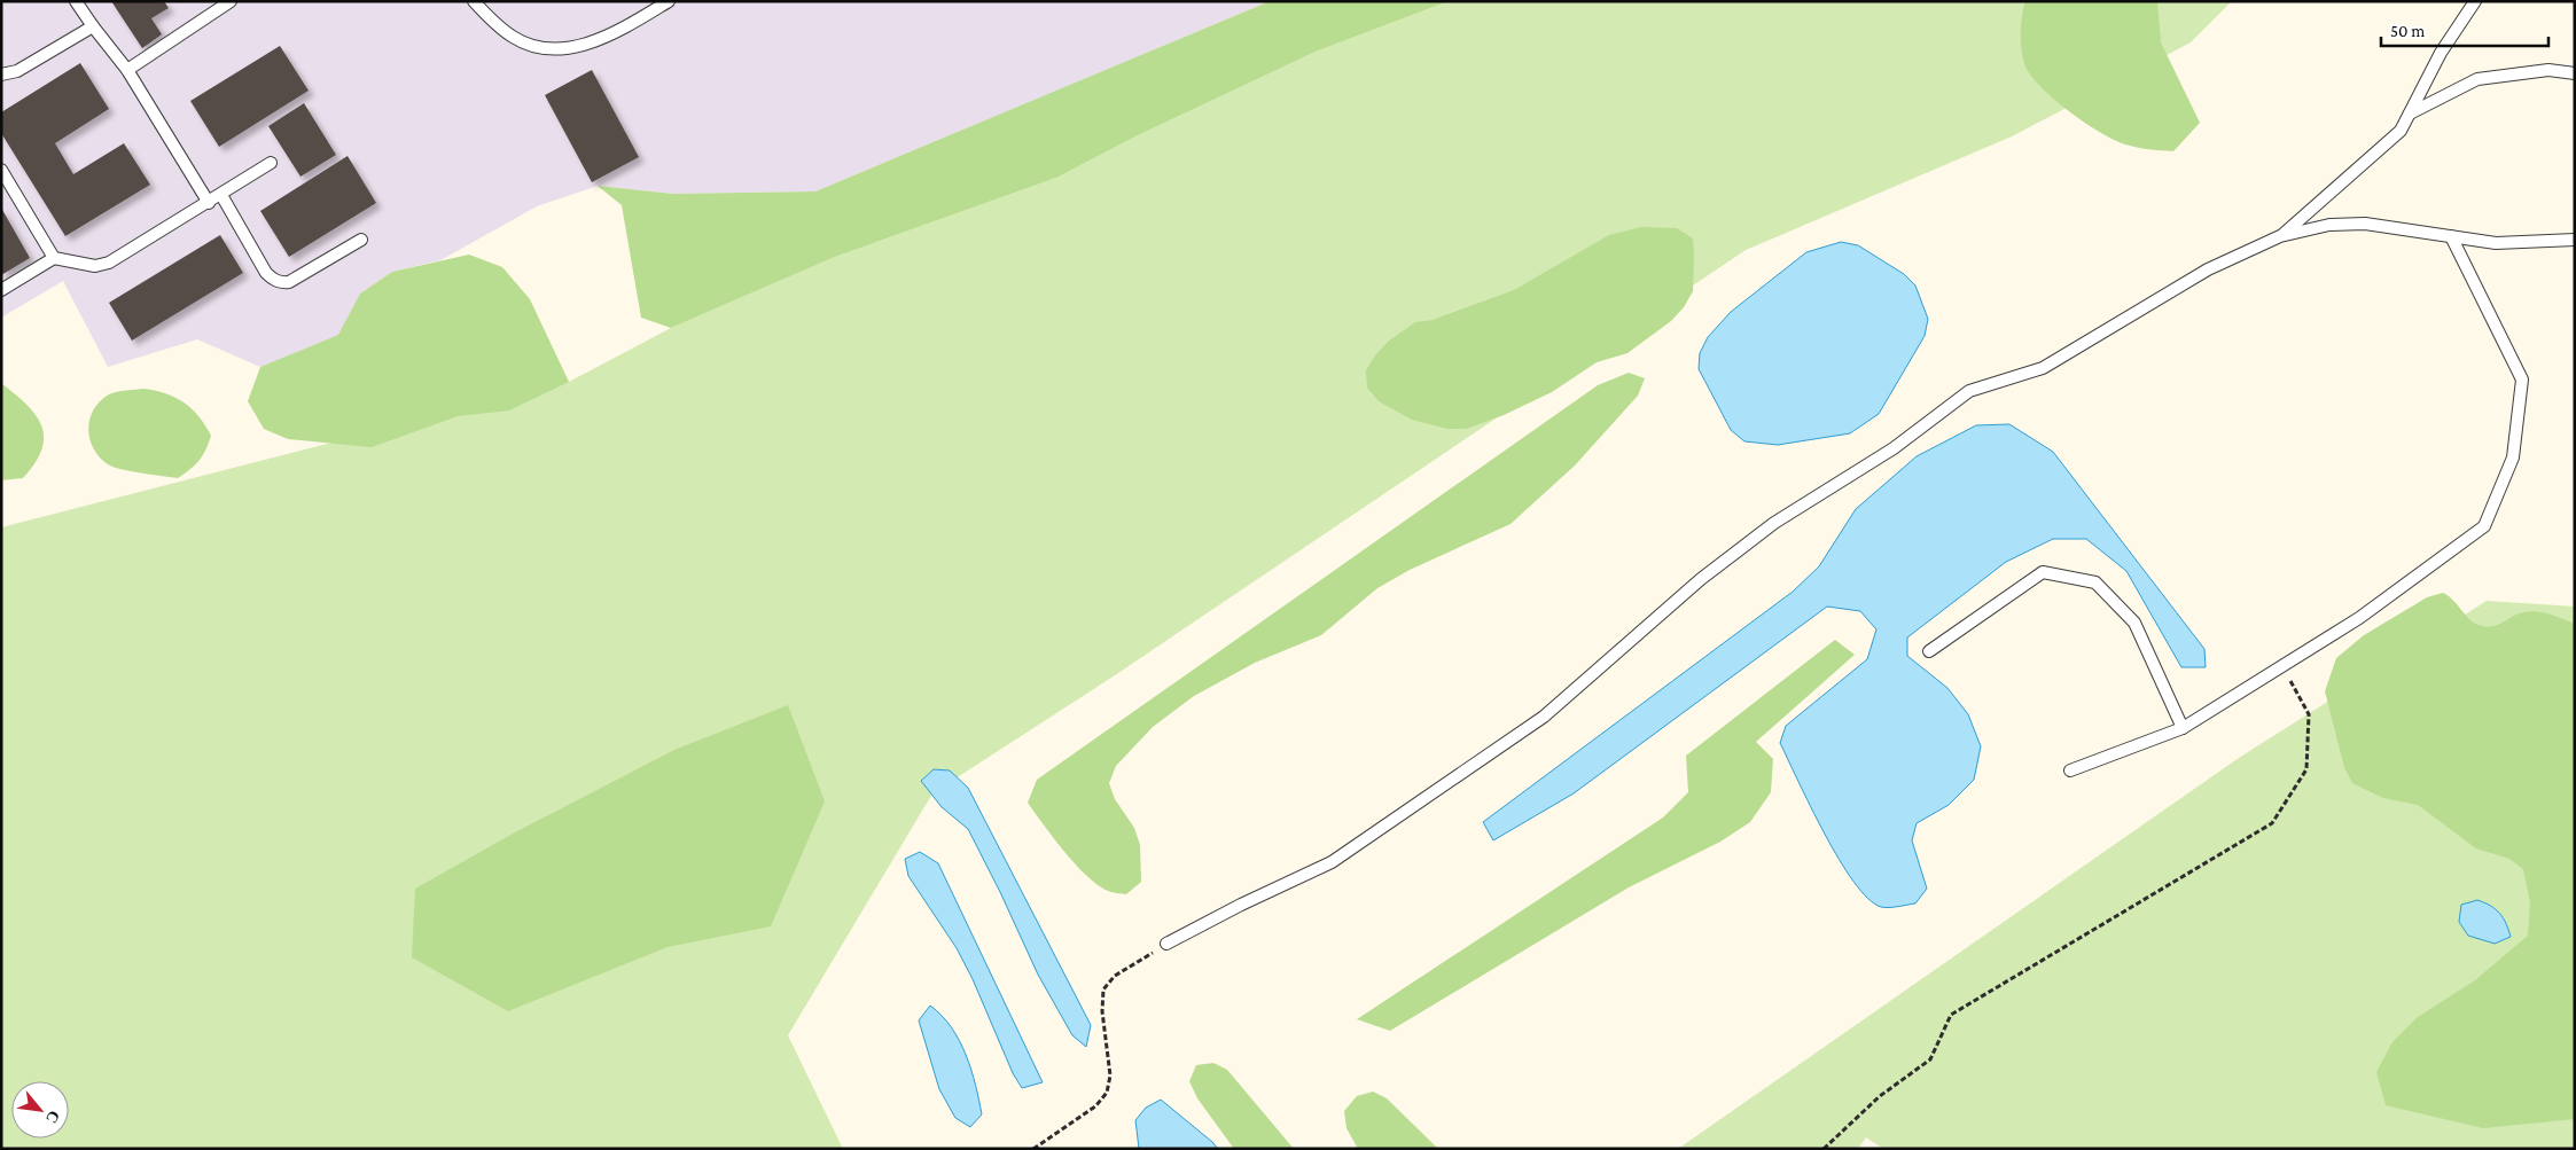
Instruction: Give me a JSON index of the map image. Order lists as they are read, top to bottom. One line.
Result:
{"scale_bar":"50 m","north":"bottom right"}
